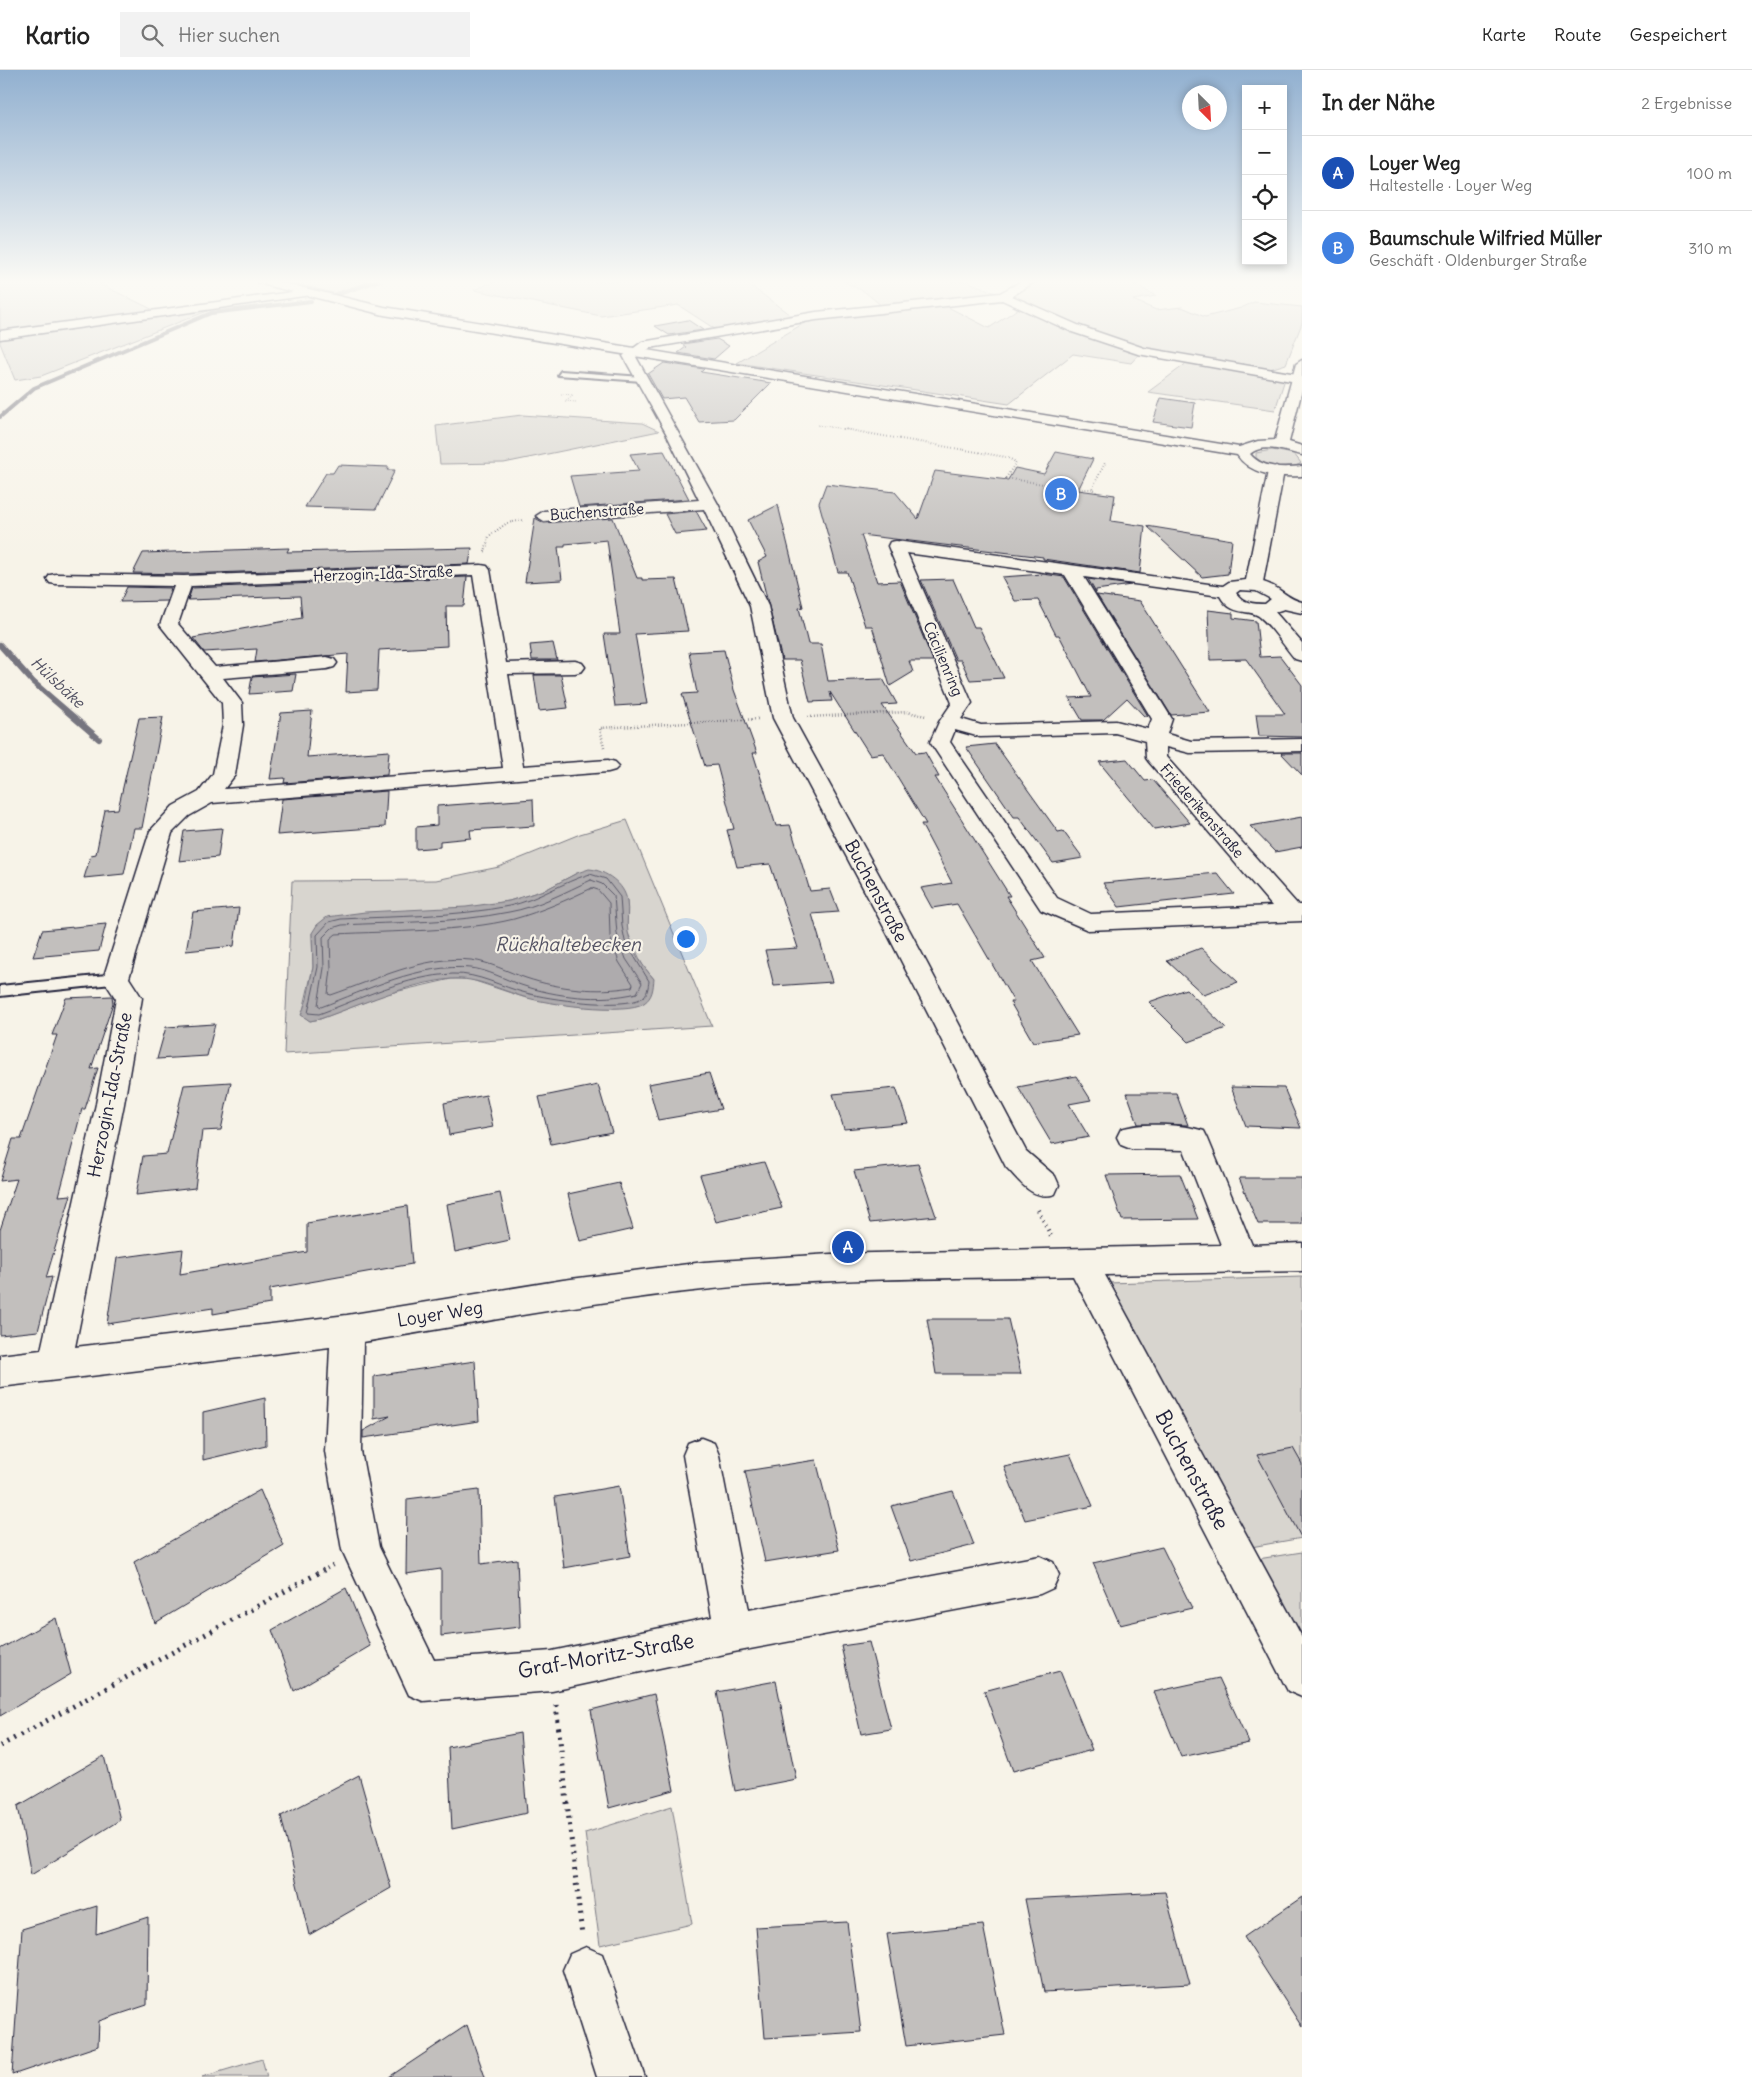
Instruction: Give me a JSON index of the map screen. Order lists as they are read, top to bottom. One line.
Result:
{"streets":{"street":["Buchenstraße","Herzogin-Ida-Straße","Cäcilienring","Friederikenstraße","Loyer Weg","Graf-Moritz-Straße"]},"crossings":[["Buchenstraße","Loyer Weg"],["Herzogin-Ida-Straße","Loyer Weg"],["Cäcilienring","Friederikenstraße"],["Loyer Weg","Graf-Moritz-Straße"]],"water":["Hülsbäke","Rückhaltebecken"],"north":"bottom right","page":{"header":"Kartio","search":"Hier suchen","nav":["Karte","Route","Gespeichert"],"heading":["In der Nähe","2 Ergebnisse"],"map_buttons":["+","−"],"list":[{"mark":"A","name":"Loyer Weg","note":"Haltestelle · Loyer Weg","value":"100 m"},{"mark":"B","name":"Baumschule Wilfried Müller","note":"Geschäft · Oldenburger Straße","value":"310 m"}],"pins":["B","A"]}}
